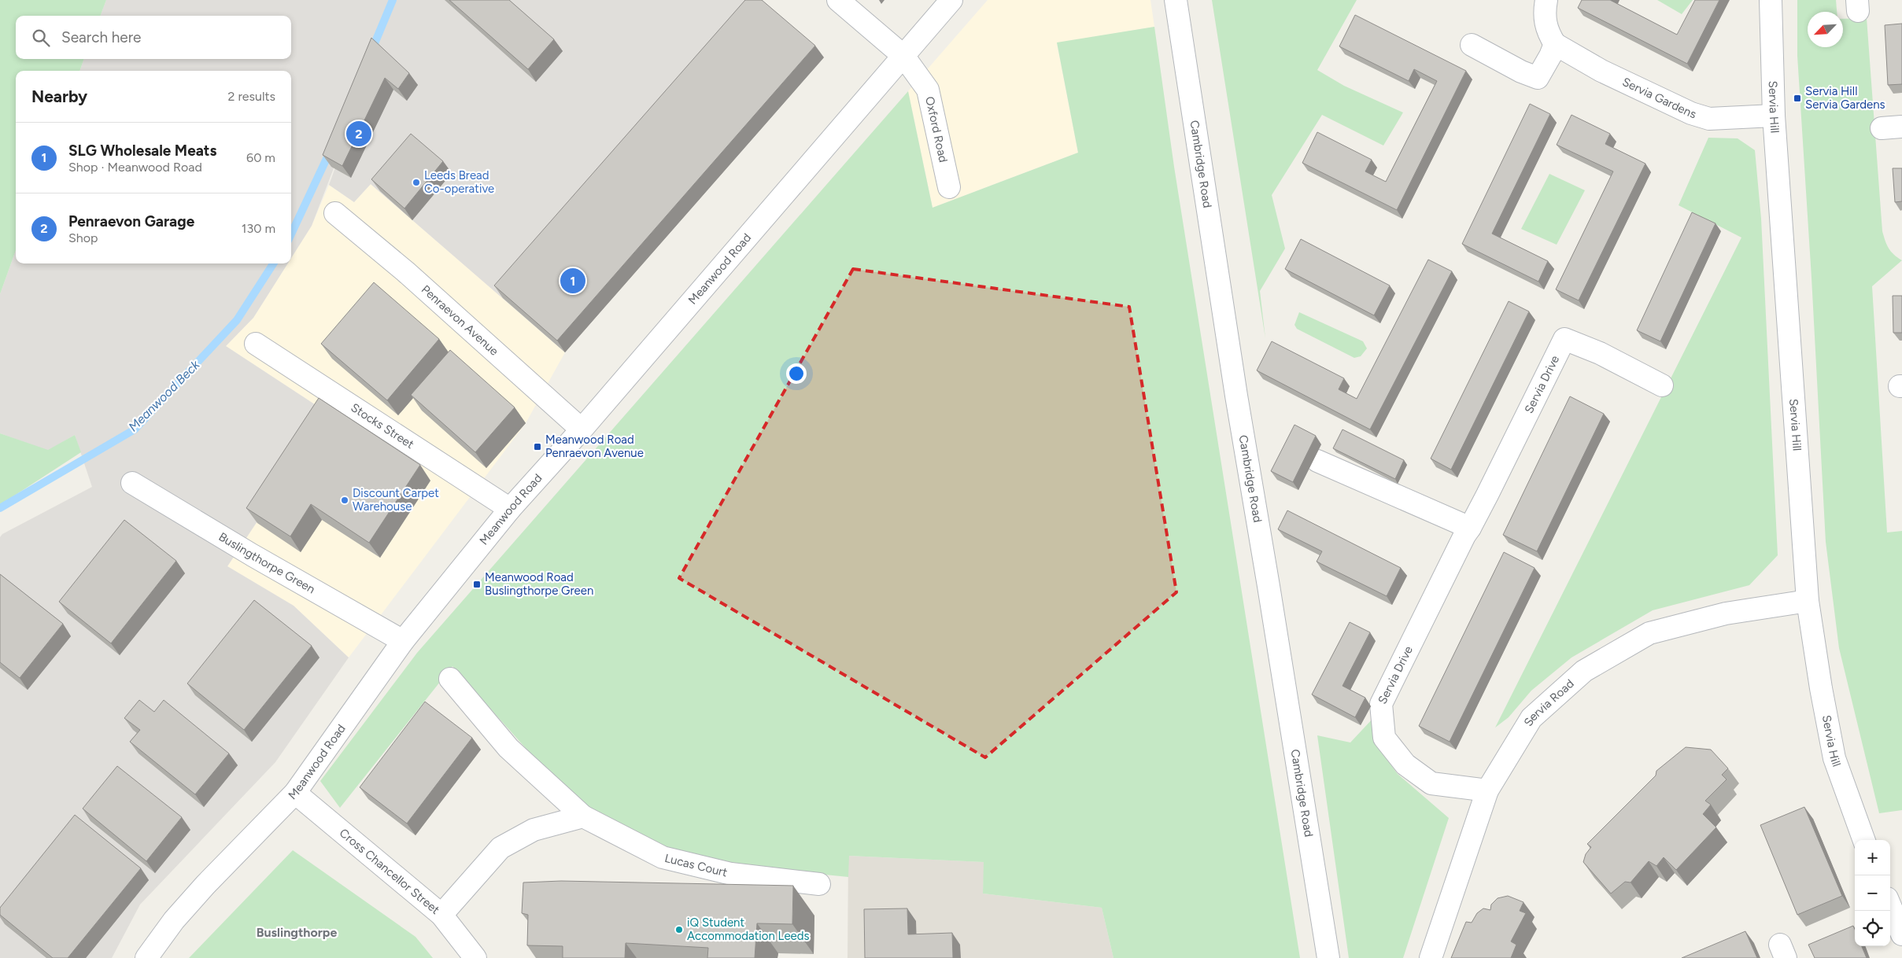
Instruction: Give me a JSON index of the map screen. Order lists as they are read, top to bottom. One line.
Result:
{"streets":{"street":["Servia Gardens","Servia Hill","Oxford Road","Cambridge Road","Meanwood Road","Penraevon Avenue","Servia Drive","Stocks Street","Buslingthorpe Green","Servia Road","Lucas Court","Cross Chancellor Street"]},"crossings":[["Servia Gardens","Servia Hill"],["Servia Hill","Servia Road"],["Oxford Road","Meanwood Road"],["Meanwood Road","Penraevon Avenue"],["Meanwood Road","Stocks Street"],["Meanwood Road","Buslingthorpe Green"],["Meanwood Road","Cross Chancellor Street"],["Servia Drive","Servia Road"]],"districts":["Buslingthorpe"],"water":["Meanwood Beck"],"places":{"transit":["Servia Hill Servia Gardens","Meanwood Road Penraevon Avenue","Meanwood Road Buslingthorpe Green"],"other":["Leeds Bread Co-operative","Discount Carpet Warehouse","iQ Student Accommodation Leeds"]},"north":"bottom left","page":{"search":"Search here","heading":["Nearby","2 results"],"pins":["2","1"],"list":[{"mark":"1","name":"SLG Wholesale Meats","note":"Shop · Meanwood Road","value":"60 m"},{"mark":"2","name":"Penraevon Garage","note":"Shop","value":"130 m"}],"map_buttons":["+","−"]}}
